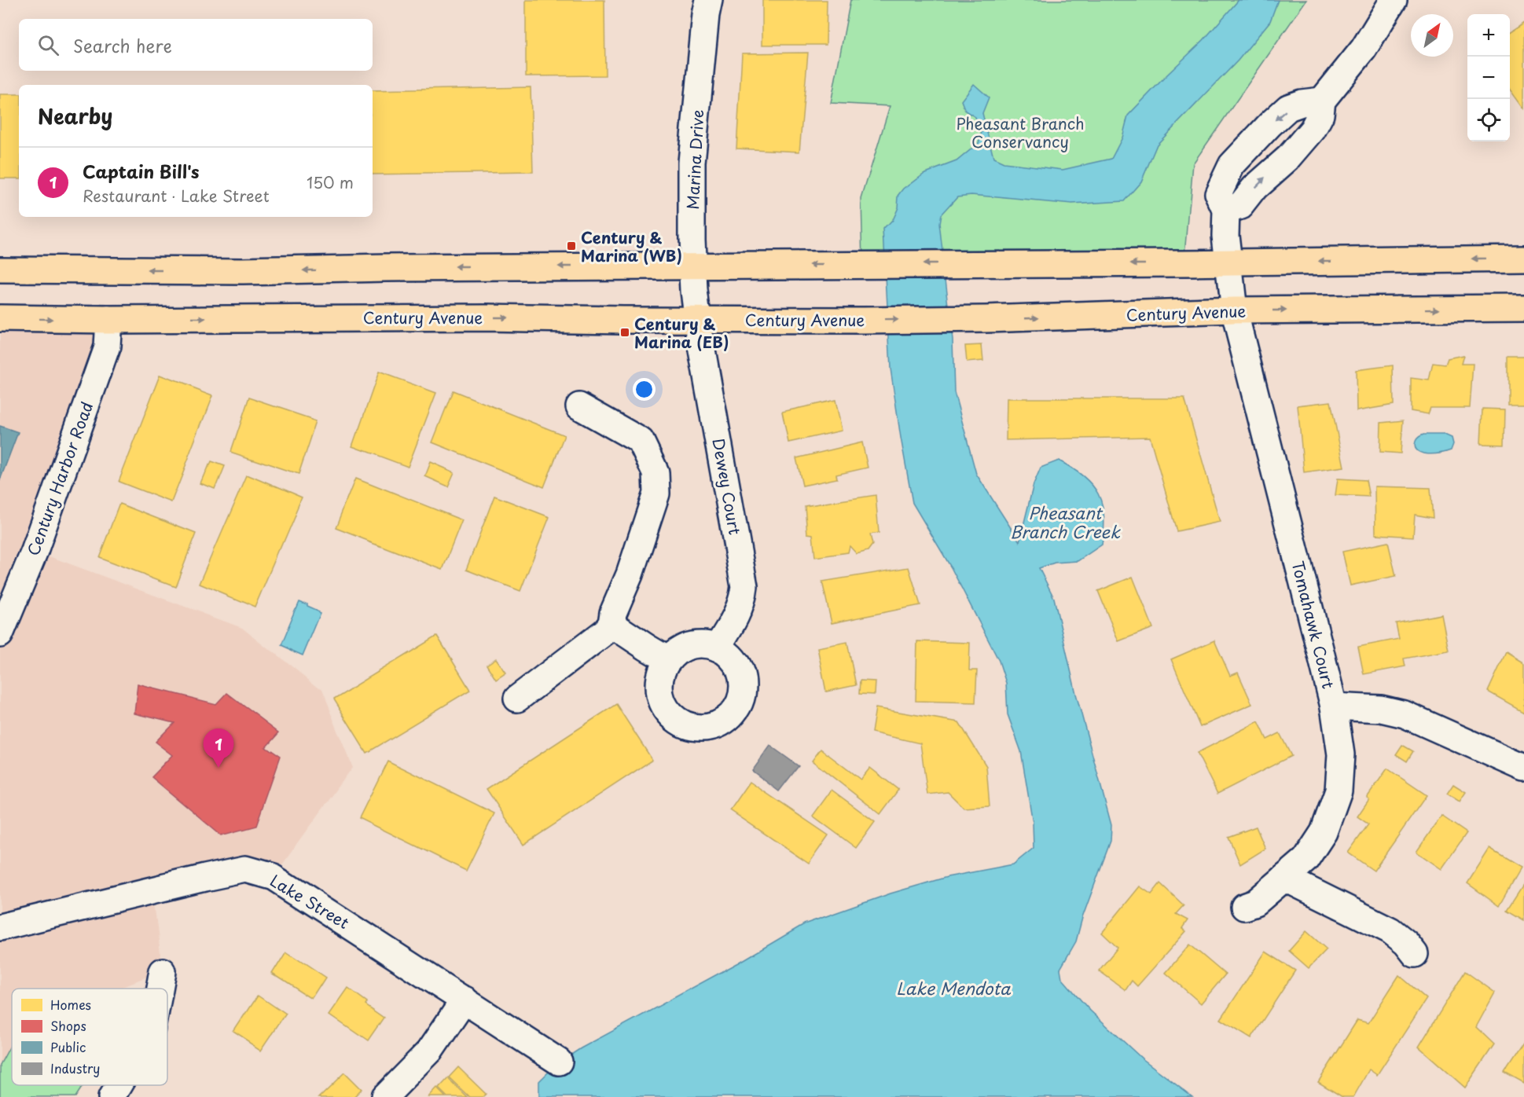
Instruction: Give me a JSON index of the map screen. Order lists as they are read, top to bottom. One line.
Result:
{"streets":{"main road":["Century Avenue"],"street":["Marina Drive","Century Harbor Road","Dewey Court","Tomahawk Court","Lake Street"]},"crossings":[["Marina Drive","Century Avenue"],["Marina Drive","Dewey Court"],["Century Avenue","Century Harbor Road"],["Century Avenue","Dewey Court"],["Century Avenue","Tomahawk Court"]],"water":["Pheasant Branch Creek","Lake Mendota"],"parks":["Pheasant Branch Conservancy"],"places":{"transit":["Century & Marina (WB)","Century & Marina (EB)"]},"legend":["Homes","Shops","Public","Industry"],"north":"top right","page":{"map_buttons":["+","−"],"search":"Search here","heading":"Nearby","list":[{"mark":"1","name":"Captain Bill's","note":"Restaurant · Lake Street","value":"150 m"}],"pins":"1"}}
